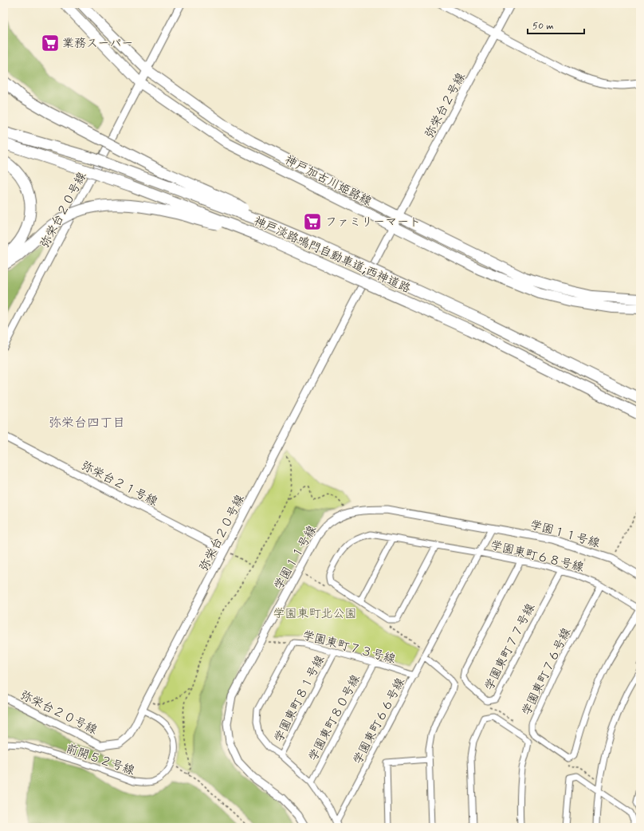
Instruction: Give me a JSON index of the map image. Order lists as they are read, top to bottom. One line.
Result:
{"streets":{"highway":["神戸淡路鳴門自動車道;西神道路"],"main road":["神戸加古川姫路線"],"street":["弥栄台２号線","弥栄台２０号線","弥栄台２１号線","学園１１号線","学園東町６８号線","学園東町７３号線","学園東町７７号線","学園東町７６号線","学園東町８１号線","学園東町８０号線","学園東町６６号線","前開５２号線"]},"crossings":[["弥栄台２号線","神戸加古川姫路線"],["弥栄台２号線","弥栄台２０号線"],["神戸加古川姫路線","弥栄台２０号線"],["弥栄台２０号線","弥栄台２１号線"],["学園１１号線","学園東町６６号線"],["学園東町６８号線","学園東町７７号線"],["学園東町６８号線","学園東町７６号線"],["学園東町６８号線","学園東町６６号線"],["学園東町７３号線","学園東町８１号線"],["学園東町７３号線","学園東町８０号線"],["学園東町７３号線","学園東町６６号線"]],"districts":["弥栄台四丁目"],"parks":["学園東町北公園"],"places":{"supermarket":["業務スーパー","ファミリーマート"]},"scale_bar":"50 m"}
